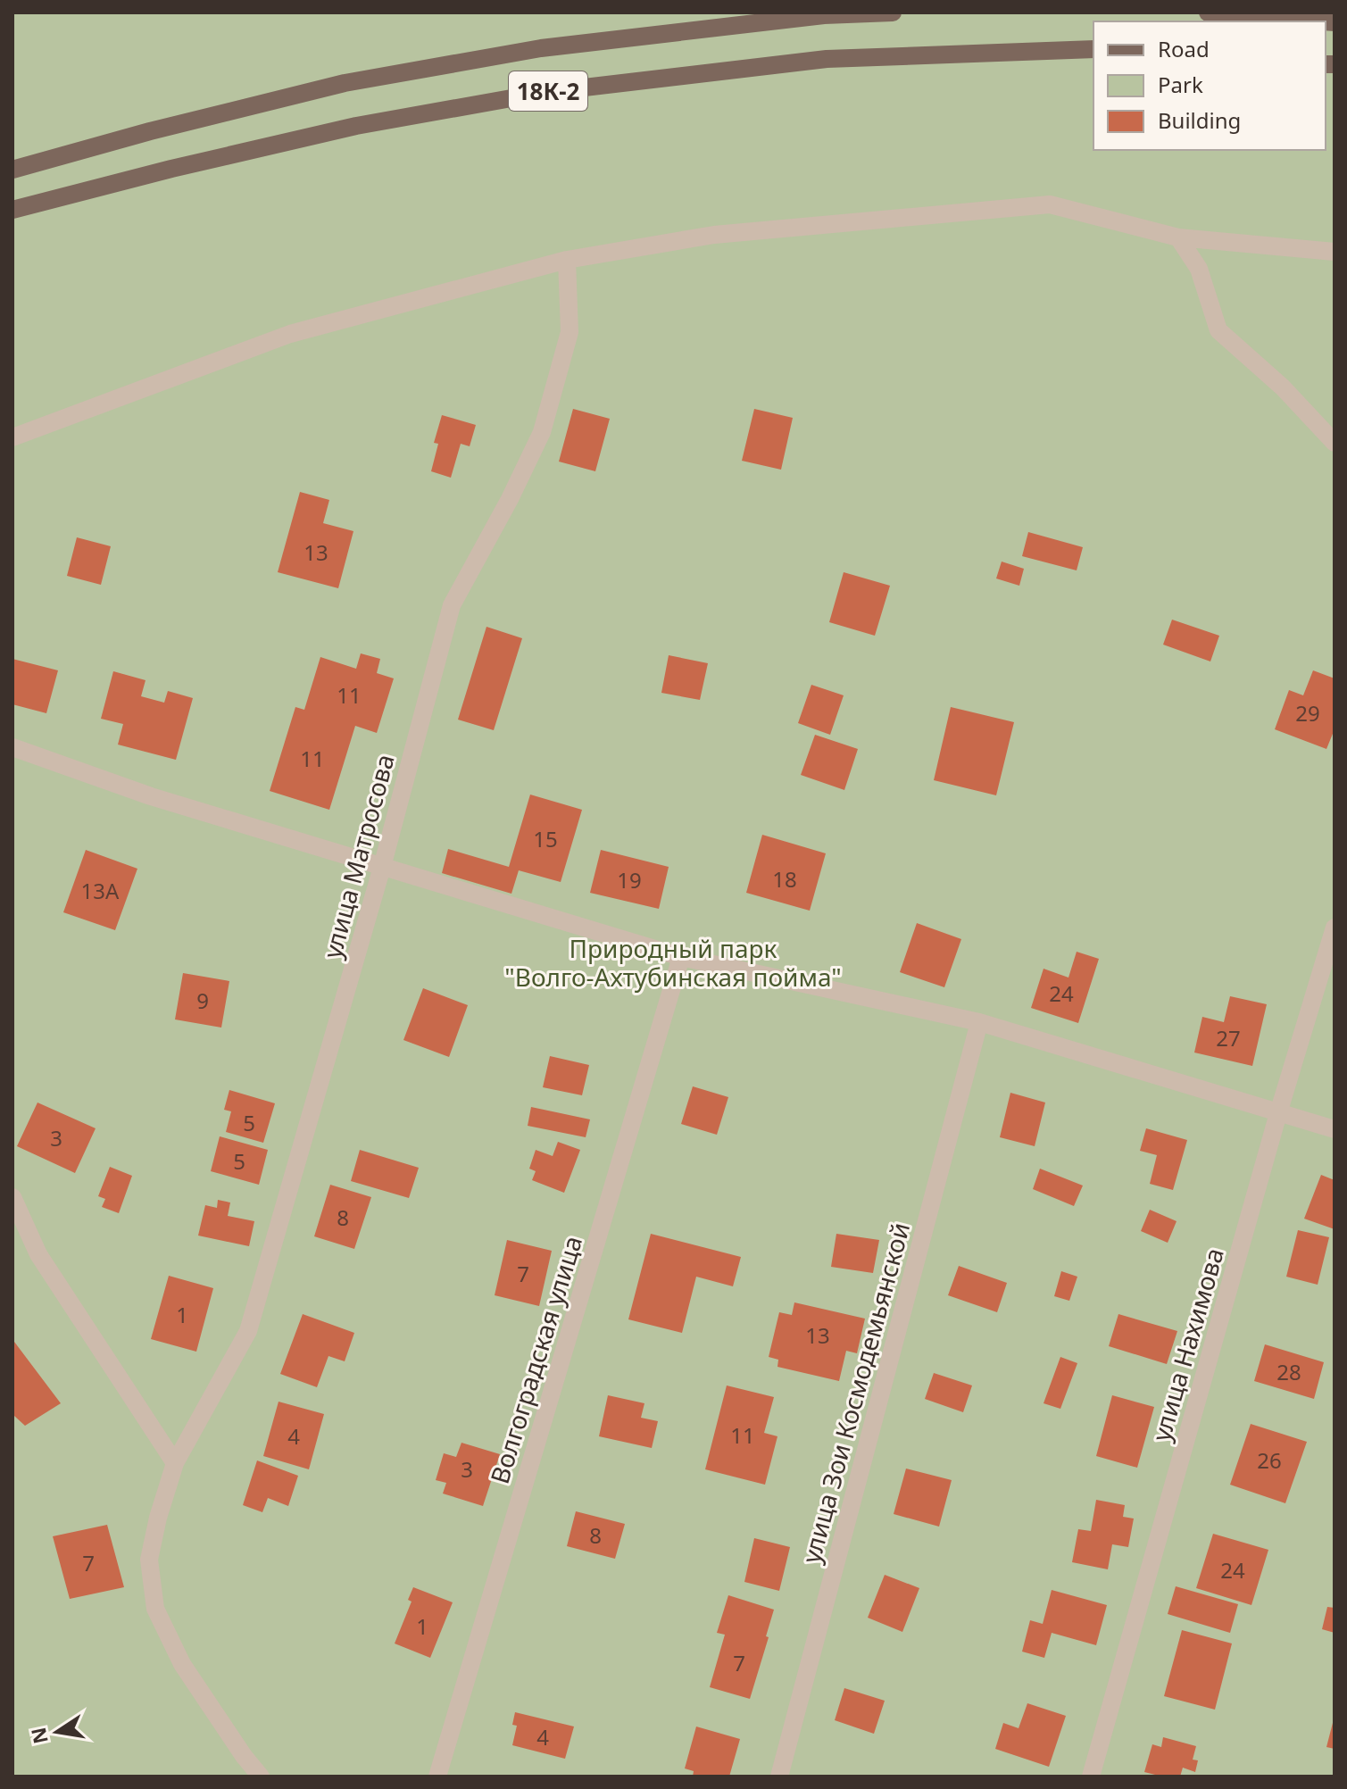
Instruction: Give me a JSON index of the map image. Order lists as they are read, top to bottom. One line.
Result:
{"streets":{"main road":["18К-2"],"street":["улица Матросова","улица Нахимова","Волгоградская улица","улица Зои Космодемьянской"]},"parks":["Природный парк \"Волго-Ахтубинская пойма\""],"house_numbers":["13","11","29","11","15","18","19","13А","24","9","27","5","3","5","8","7","1","13","28","11","4","26","3","8","7","24","1","7","4"],"legend":["Road","Park","Building"],"north":"left"}
